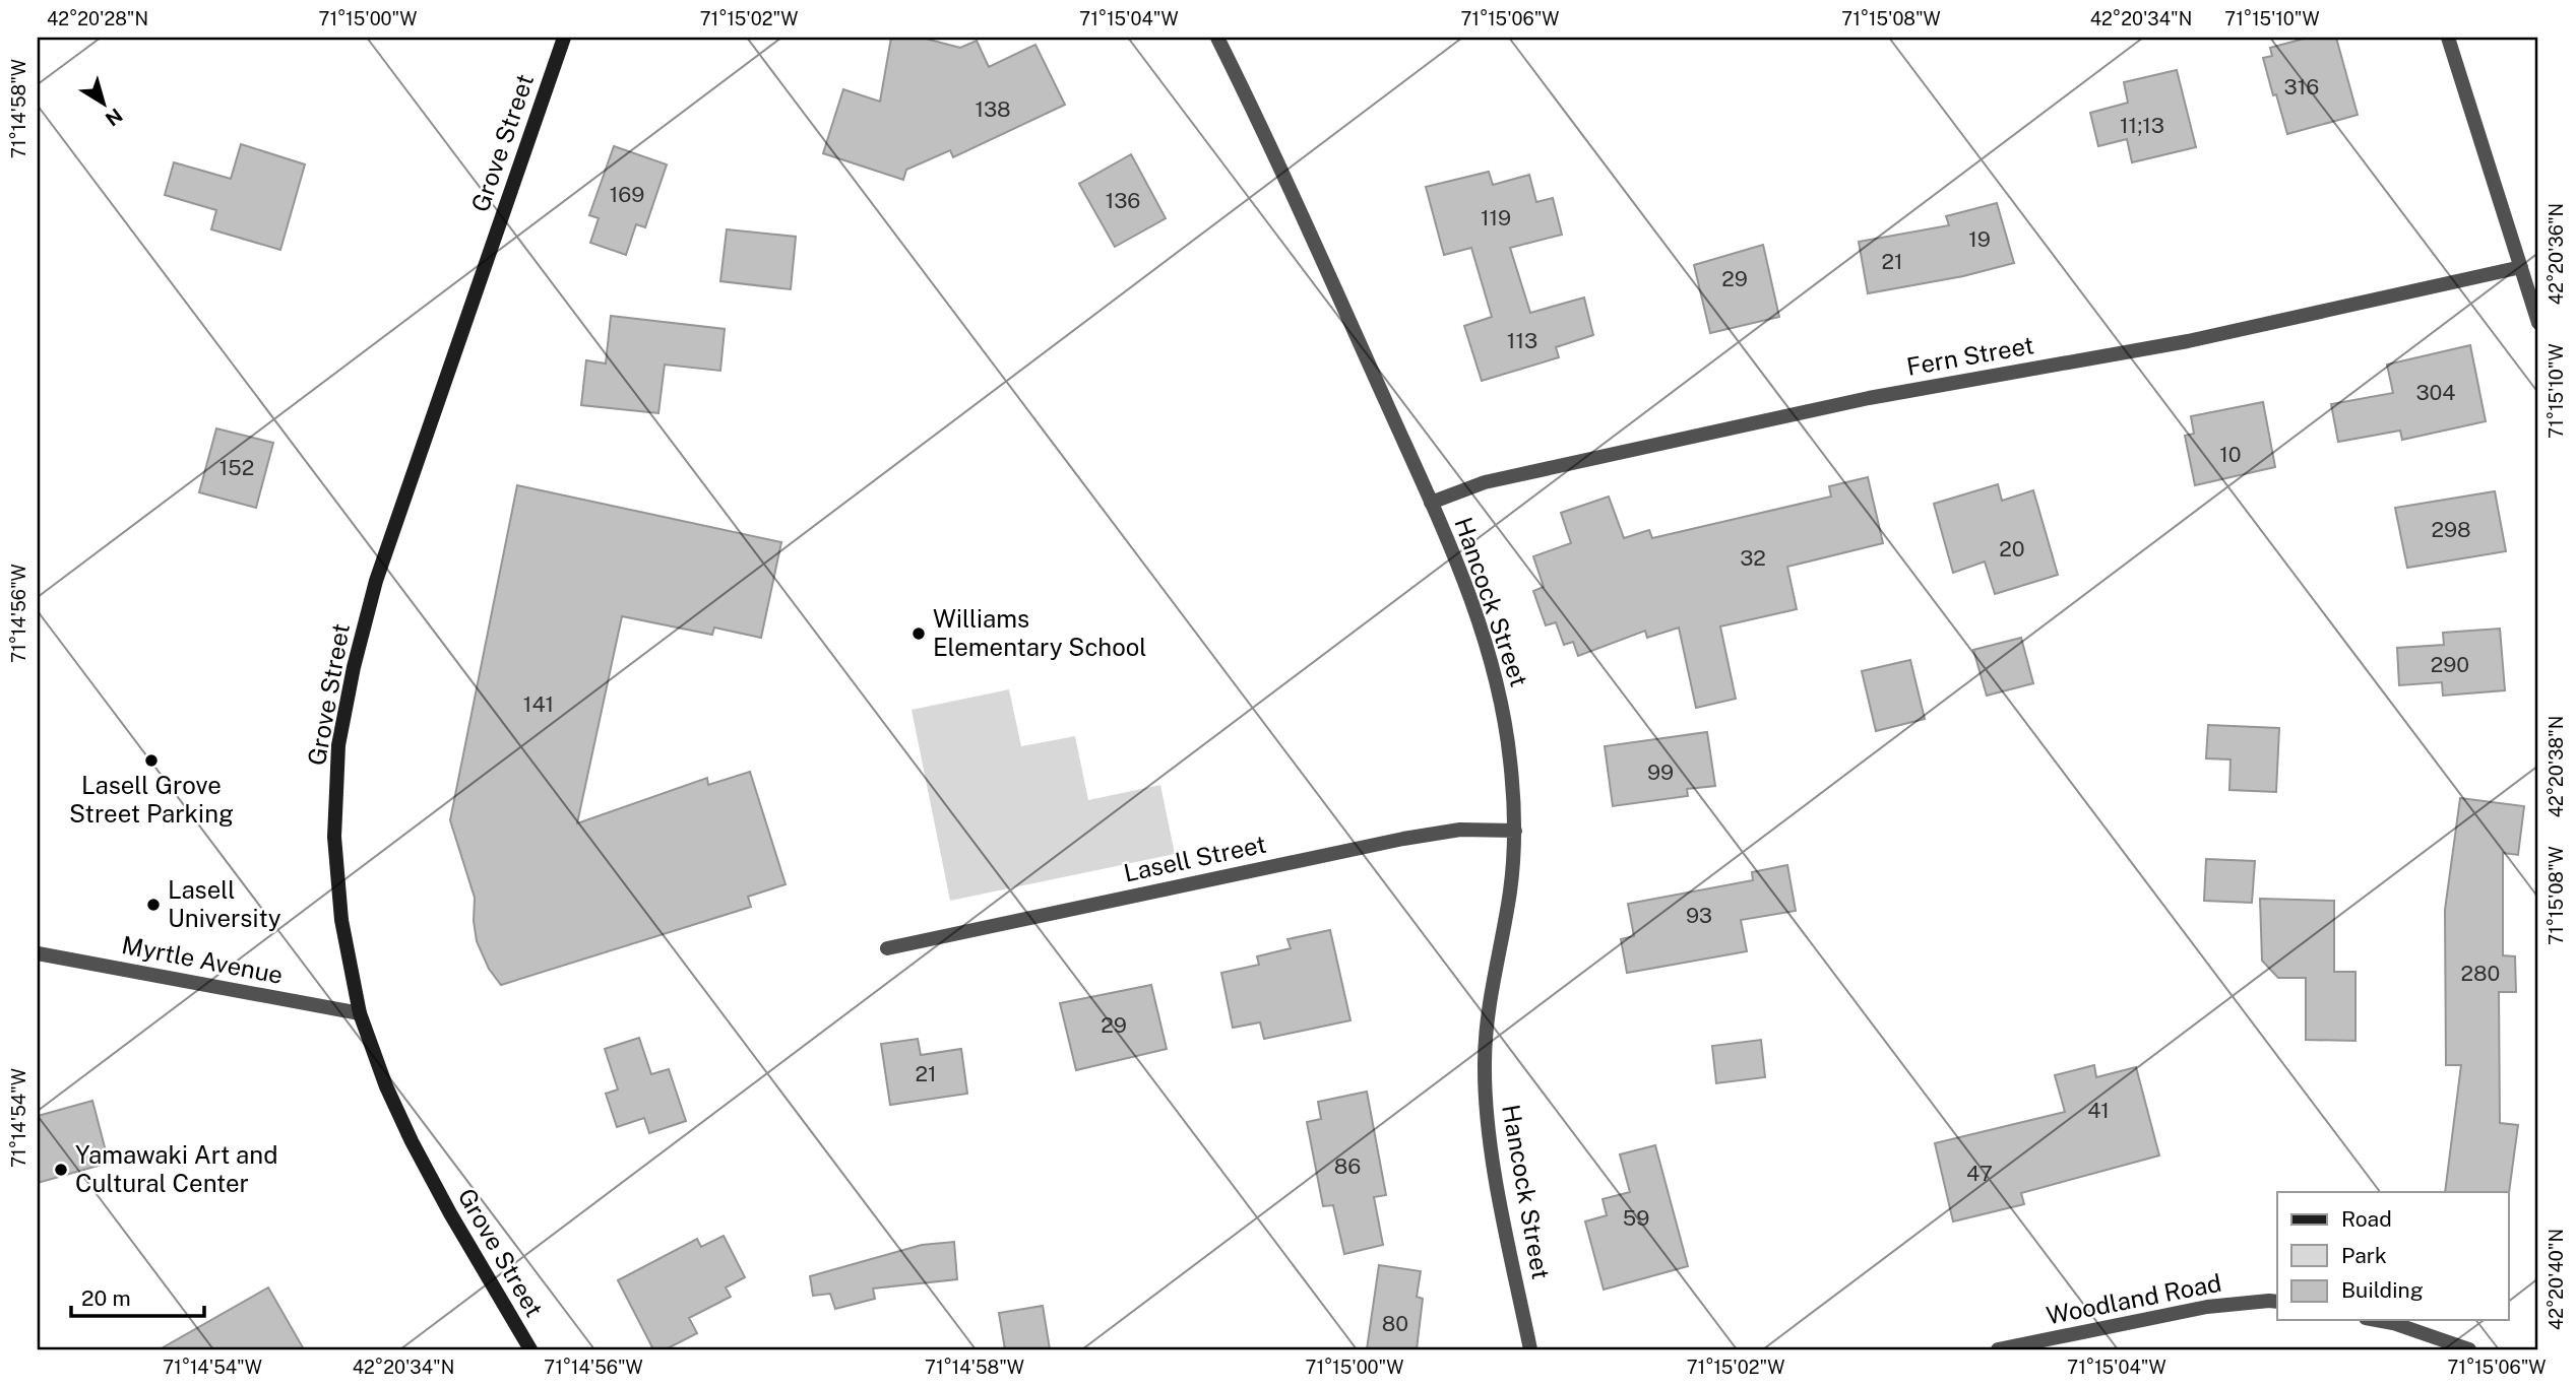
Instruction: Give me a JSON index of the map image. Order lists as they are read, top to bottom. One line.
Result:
{"streets":{"main road":["Grove Street"],"street":["Fern Street","Hancock Street","Lasell Street","Myrtle Avenue","Woodland Road"]},"crossings":[["Grove Street","Myrtle Avenue"],["Fern Street","Hancock Street"],["Hancock Street","Lasell Street"]],"places":["Williams Elementary School","Lasell Grove Street Parking","Lasell University","Yamawaki Art and Cultural Center"],"house_numbers":["316","138","11;13","169","136","119","19","21","29","113","304","10","152","298","20","32","290","141","99","93","280","29","21","41","86","47","59","80"],"legend":["Road","Park","Building"],"scale_bar":"20 m","north":"bottom right","coordinates":["42°20'28\"N","71°15'00\"W","71°15'02\"W","71°15'04\"W","71°15'06\"W","71°15'08\"W","42°20'34\"N","71°15'10\"W","71°14'58\"W","42°20'36\"N","71°14'56\"W","42°20'38\"N","71°14'54\"W","42°20'40\"N"]}
